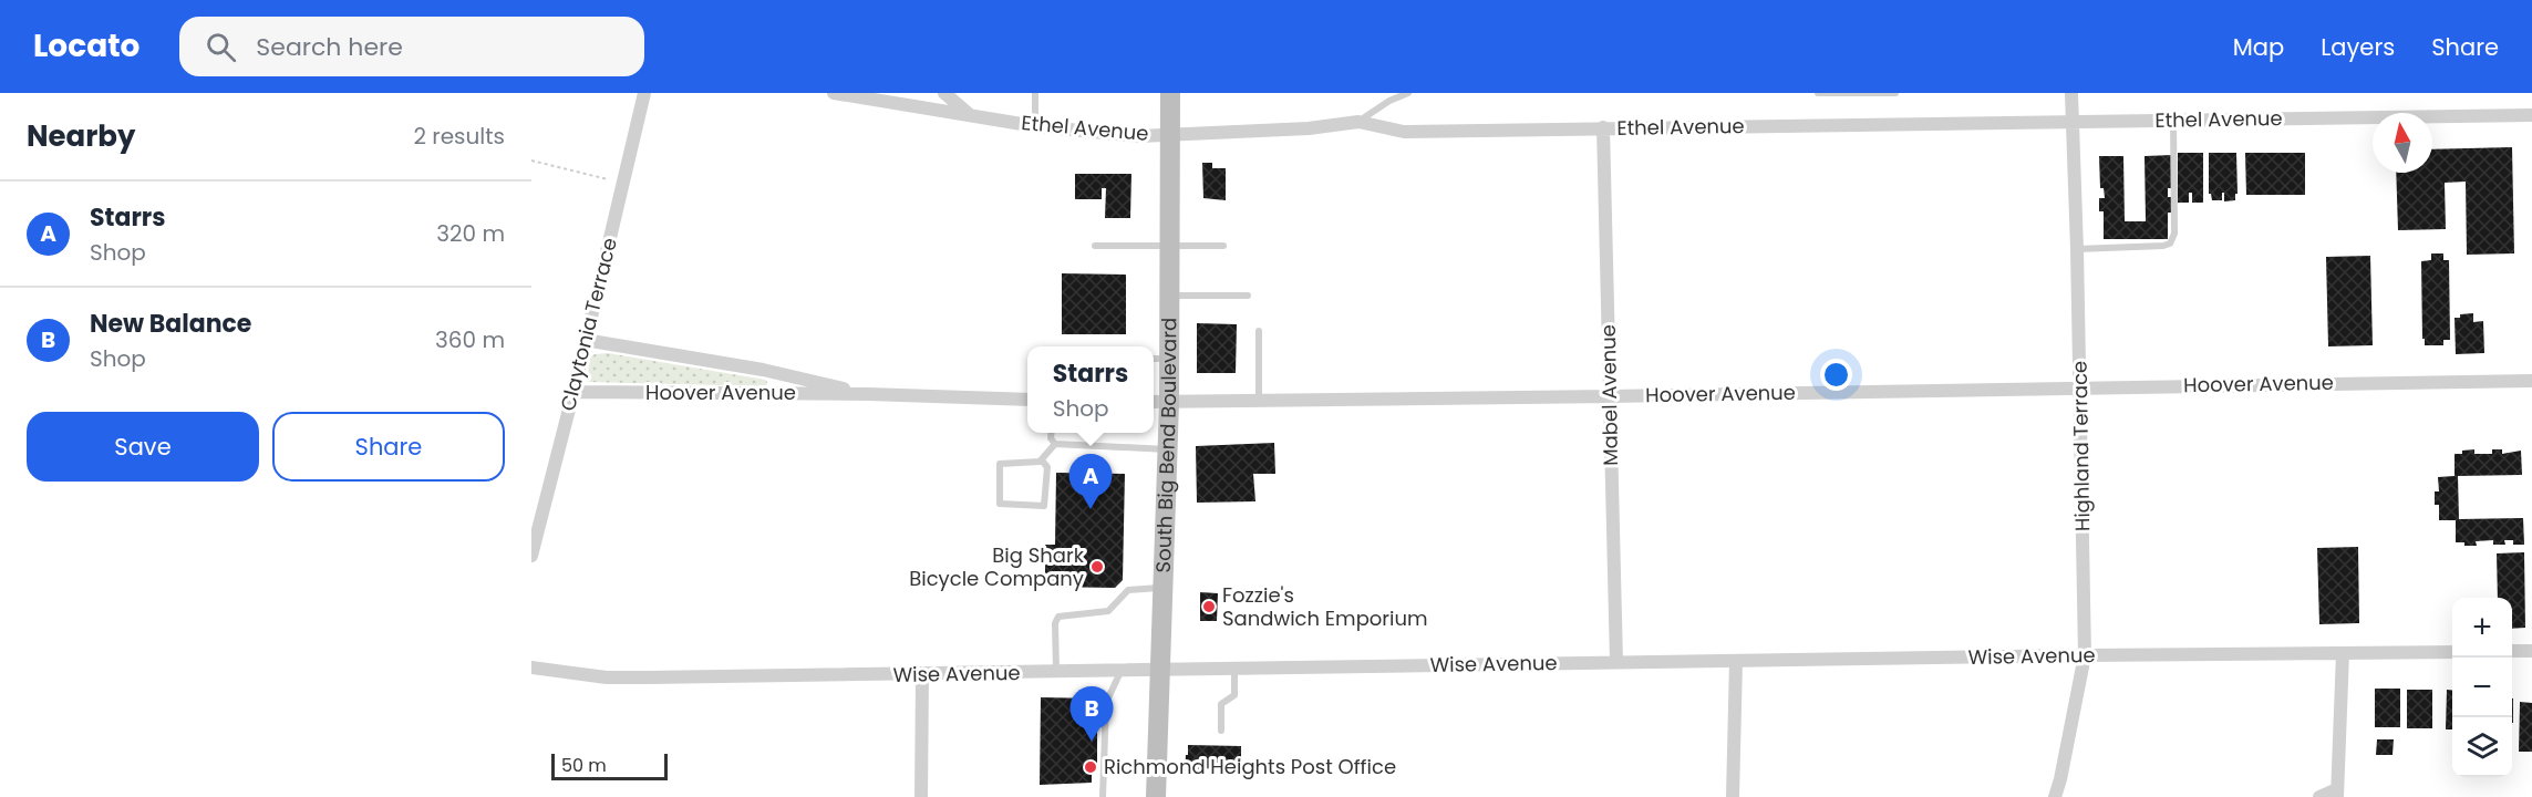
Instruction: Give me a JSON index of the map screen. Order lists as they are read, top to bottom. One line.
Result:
{"streets":{"main road":["South Big Bend Boulevard"],"street":["Ethel Avenue","Claytonia Terrace","Hoover Avenue","Mabel Avenue","Highland Terrace","Wise Avenue"]},"crossings":[["Ethel Avenue","Mabel Avenue"],["Ethel Avenue","South Big Bend Boulevard"],["Ethel Avenue","Highland Terrace"],["Claytonia Terrace","Hoover Avenue"],["Hoover Avenue","Mabel Avenue"],["Hoover Avenue","South Big Bend Boulevard"],["Hoover Avenue","Highland Terrace"],["Mabel Avenue","Wise Avenue"],["South Big Bend Boulevard","Wise Avenue"],["Highland Terrace","Wise Avenue"]],"places":["Big Shark Bicycle Company","Fozzie's Sandwich Emporium","Richmond Heights Post Office"],"scale_bar":"50 m","north":"top","page":{"header":"Locato","search":"Search here","nav":["Map","Layers","Share"],"heading":["Nearby","2 results"],"list":[{"mark":"A","name":"Starrs","note":"Shop","value":"320 m"},{"mark":"B","name":"New Balance","note":"Shop","value":"360 m"}],"popup":["Starrs","Shop"],"buttons":["Save","Share"],"pins":["A","B"],"map_buttons":["+","−"],"scale":"50 m"}}
